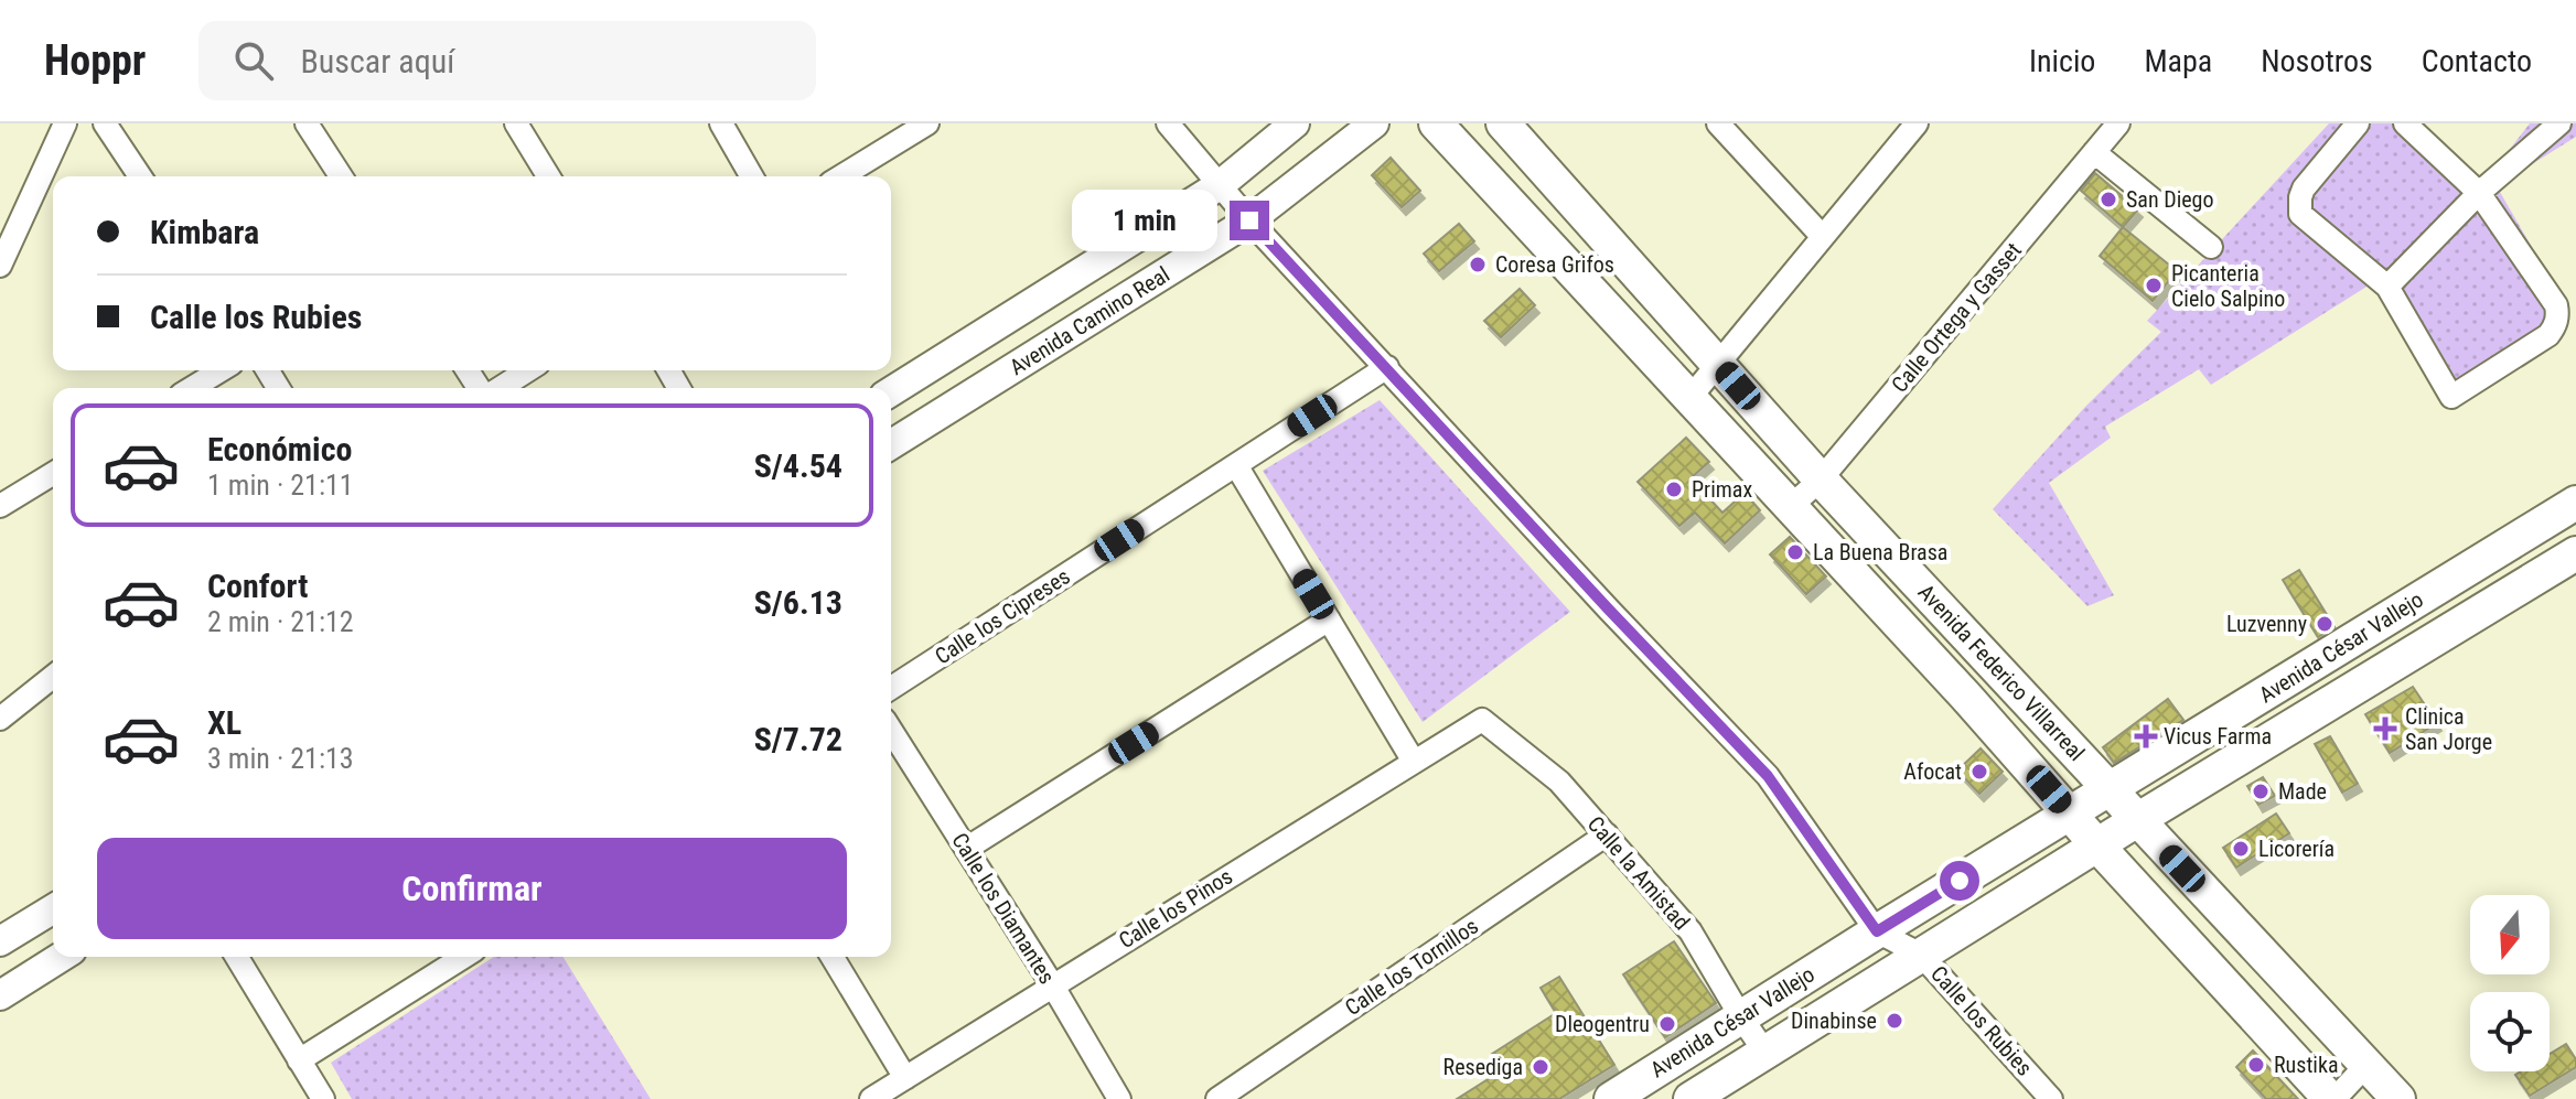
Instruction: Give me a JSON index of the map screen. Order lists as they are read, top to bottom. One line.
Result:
{"streets":{"main road":["Avenida César Vallejo","Avenida Federico Villarreal"],"street":["Calle Ortega y Gasset","Avenida Camino Real","Calle los Cipreses","Calle la Amistad","Calle los Diamantes","Calle los Pinos","Calle los Tornillos","Calle los Rubies"]},"crossings":[["Calle Ortega y Gasset","Avenida Federico Villarreal"],["Avenida Camino Real","Calle los Rubies"],["Calle los Cipreses","Calle los Rubies"],["Avenida César Vallejo","Avenida Federico Villarreal"],["Avenida César Vallejo","Calle la Amistad"],["Avenida César Vallejo","Calle los Rubies"],["Calle la Amistad","Calle los Pinos"],["Calle la Amistad","Calle los Tornillos"],["Calle los Diamantes","Calle los Pinos"]],"places":{"other":["San Diego","Coresa Grifos","Picanteria Cielo Salpino","Primax","La Buena Brasa","Luzvenny","Afocat","Made","Licorería","Dinabinse","Dleogentru","Rustika","Resediga"],"health":["Clinica San Jorge","Vicus Farma"]},"north":"bottom","page":{"header":"Hoppr","search":"Buscar aquí","nav":["Inicio","Mapa","Nosotros","Contacto"],"banner":["Kimbara","Calle los Rubies"],"bubble":"1 min","list":[{"name":"Económico","note":"1 min · 21:11","value":"S/4.54"},{"name":"Confort","note":"2 min · 21:12","value":"S/6.13"},{"name":"XL","note":"3 min · 21:13","value":"S/7.72"}],"buttons":"Confirmar"}}
